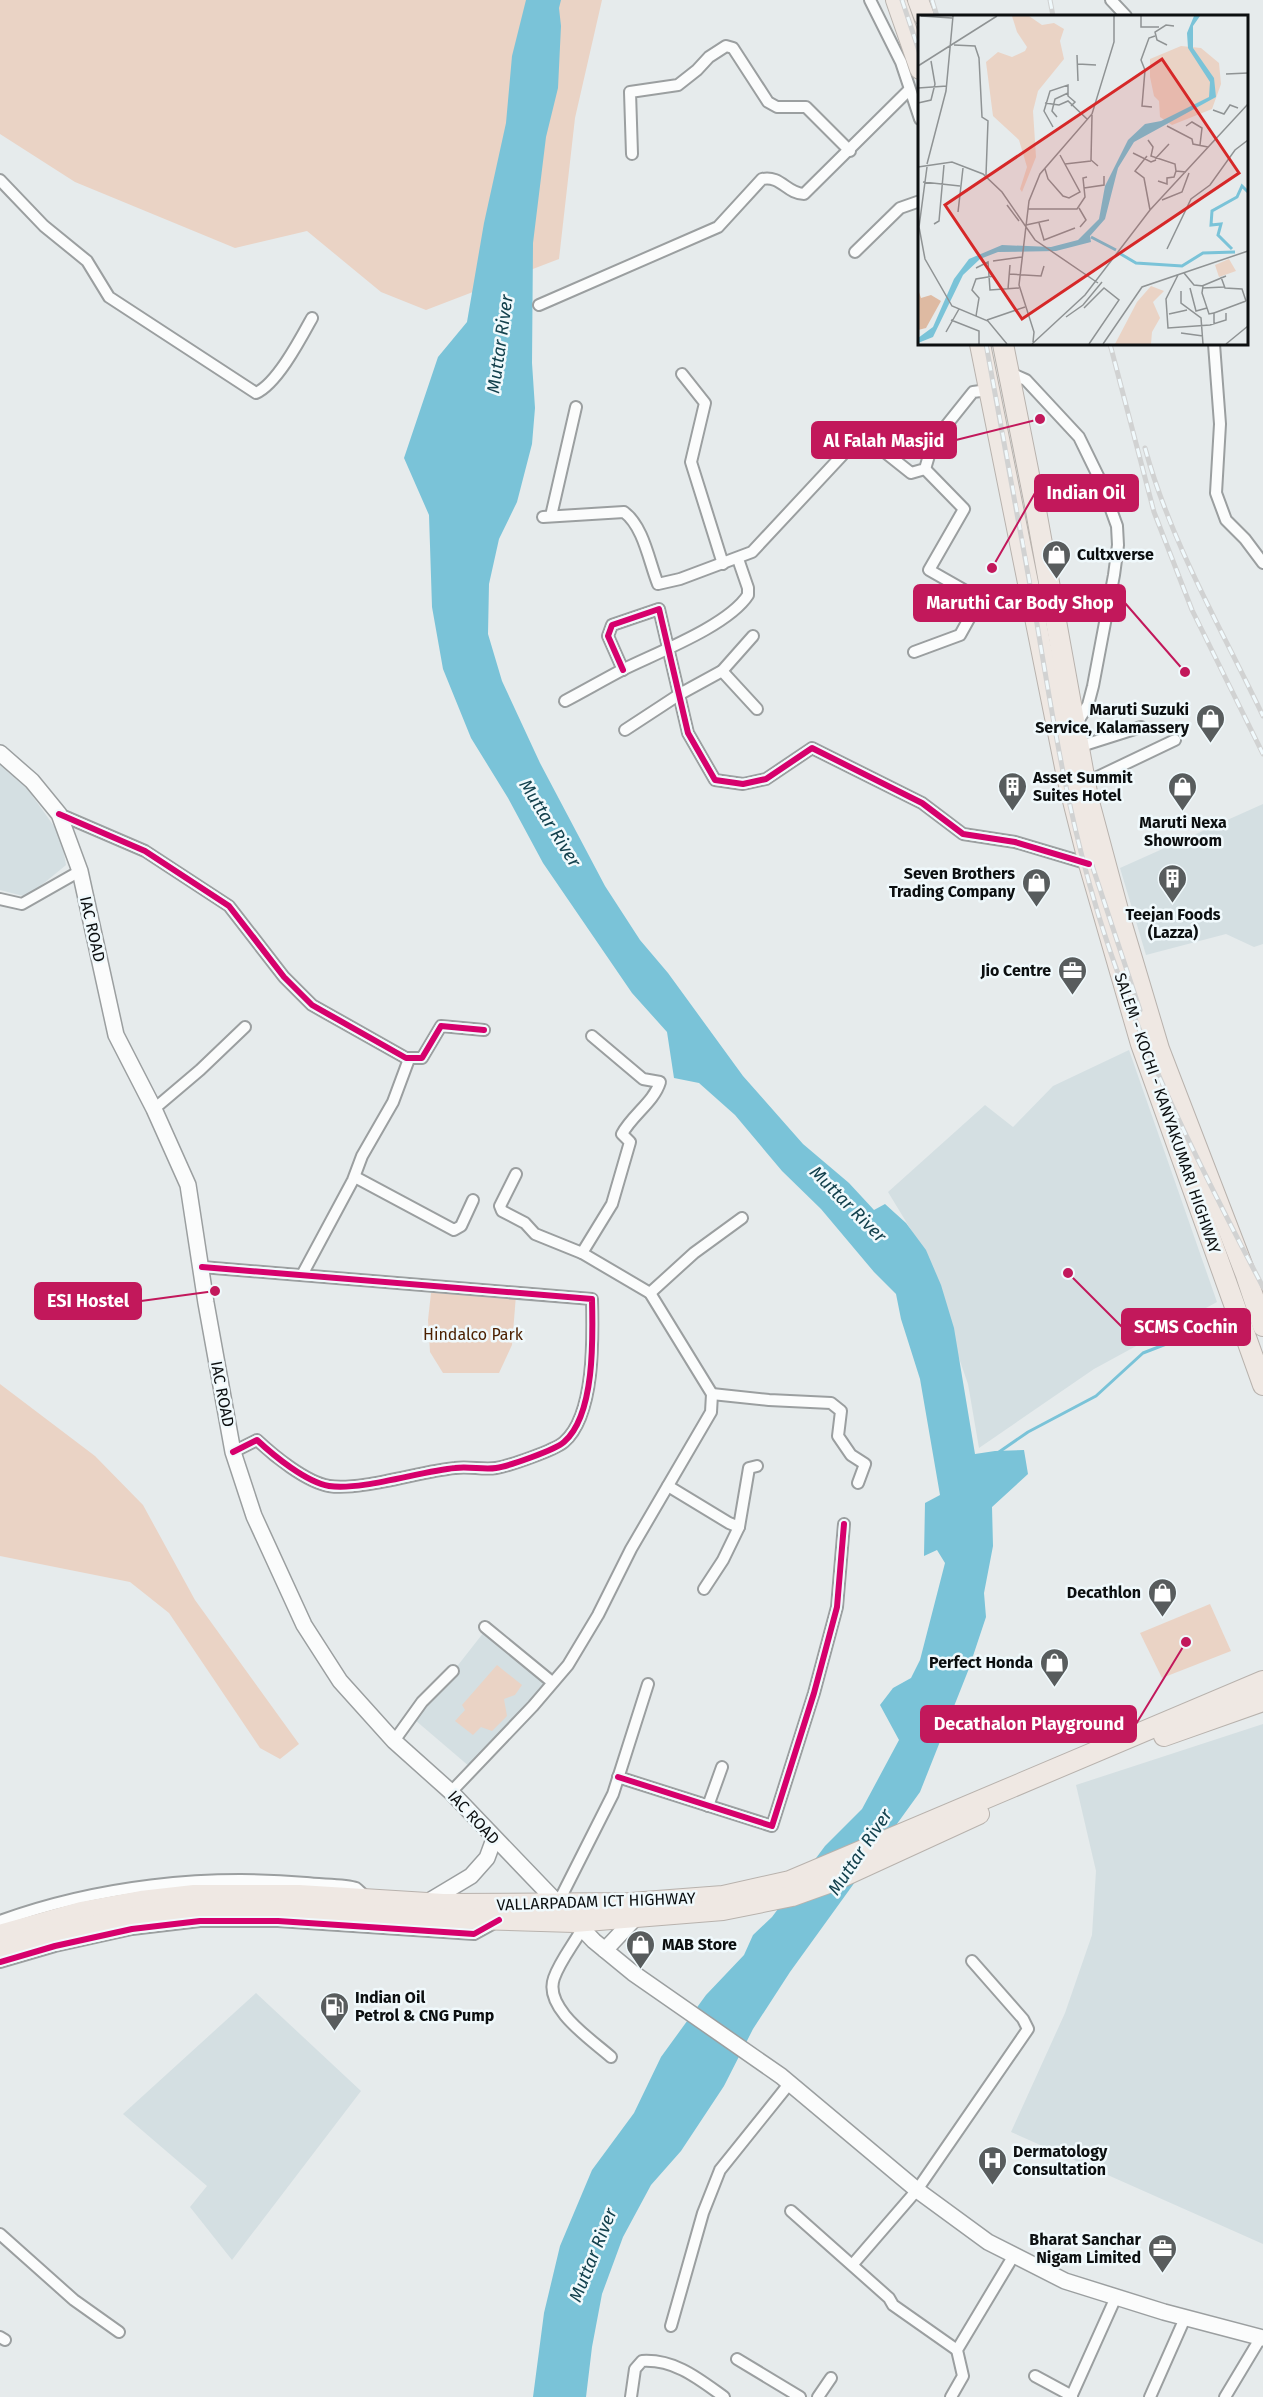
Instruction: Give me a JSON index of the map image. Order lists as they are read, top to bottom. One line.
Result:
{"streets":{"highway":["SALEM - KOCHI - KANYAKUMARI HIGHWAY","VALLARPADAM ICT HIGHWAY"],"main road":["IAC ROAD"]},"crossings":[["IAC ROAD","VALLARPADAM ICT HIGHWAY"]],"water":["Muttar River"],"parks":["Hindalco Park"],"places":{"other":["Al Falah Masjid","Indian Oil","Maruthi Car Body Shop","SCMS Cochin","ESI Hostel","Decathalon Playground"],"shop":["Cultxverse","Maruti Suzuki Service, Kalamassery","Maruti Nexa Showroom","Seven Brothers Trading Company","Decathlon","Perfect Honda","MAB Store"],"building":["Asset Summit Suites Hotel","Teejan Foods (Lazza)"],"office":["Jio Centre","Bharat Sanchar Nigam Limited"],"fuel station":["Indian Oil Petrol & CNG Pump"],"hospital":["Dermatology Consultation"]}}
